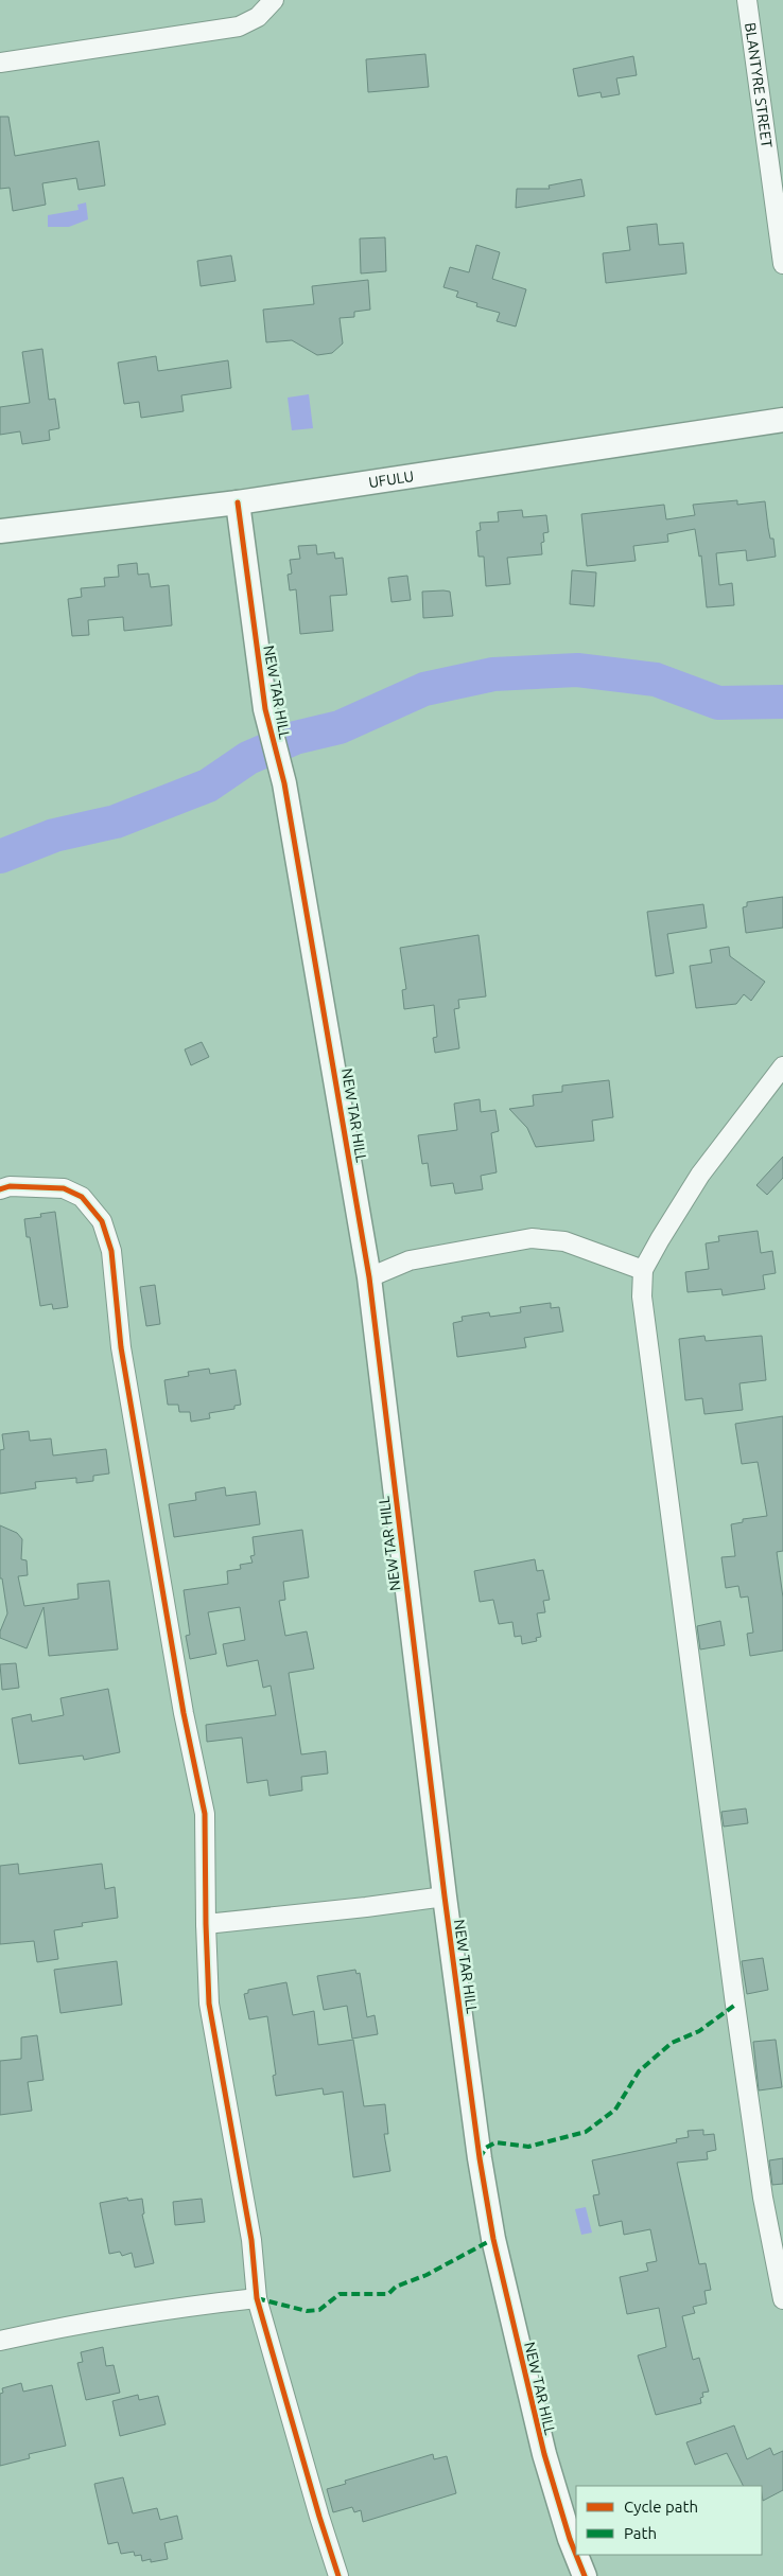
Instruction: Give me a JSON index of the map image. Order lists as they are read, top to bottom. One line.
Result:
{"streets":{"street":["BLANTYRE STREET","UFULU","NEW TAR HILL"]},"crossings":[["UFULU","NEW TAR HILL"]],"legend":["Cycle path","Path"]}
